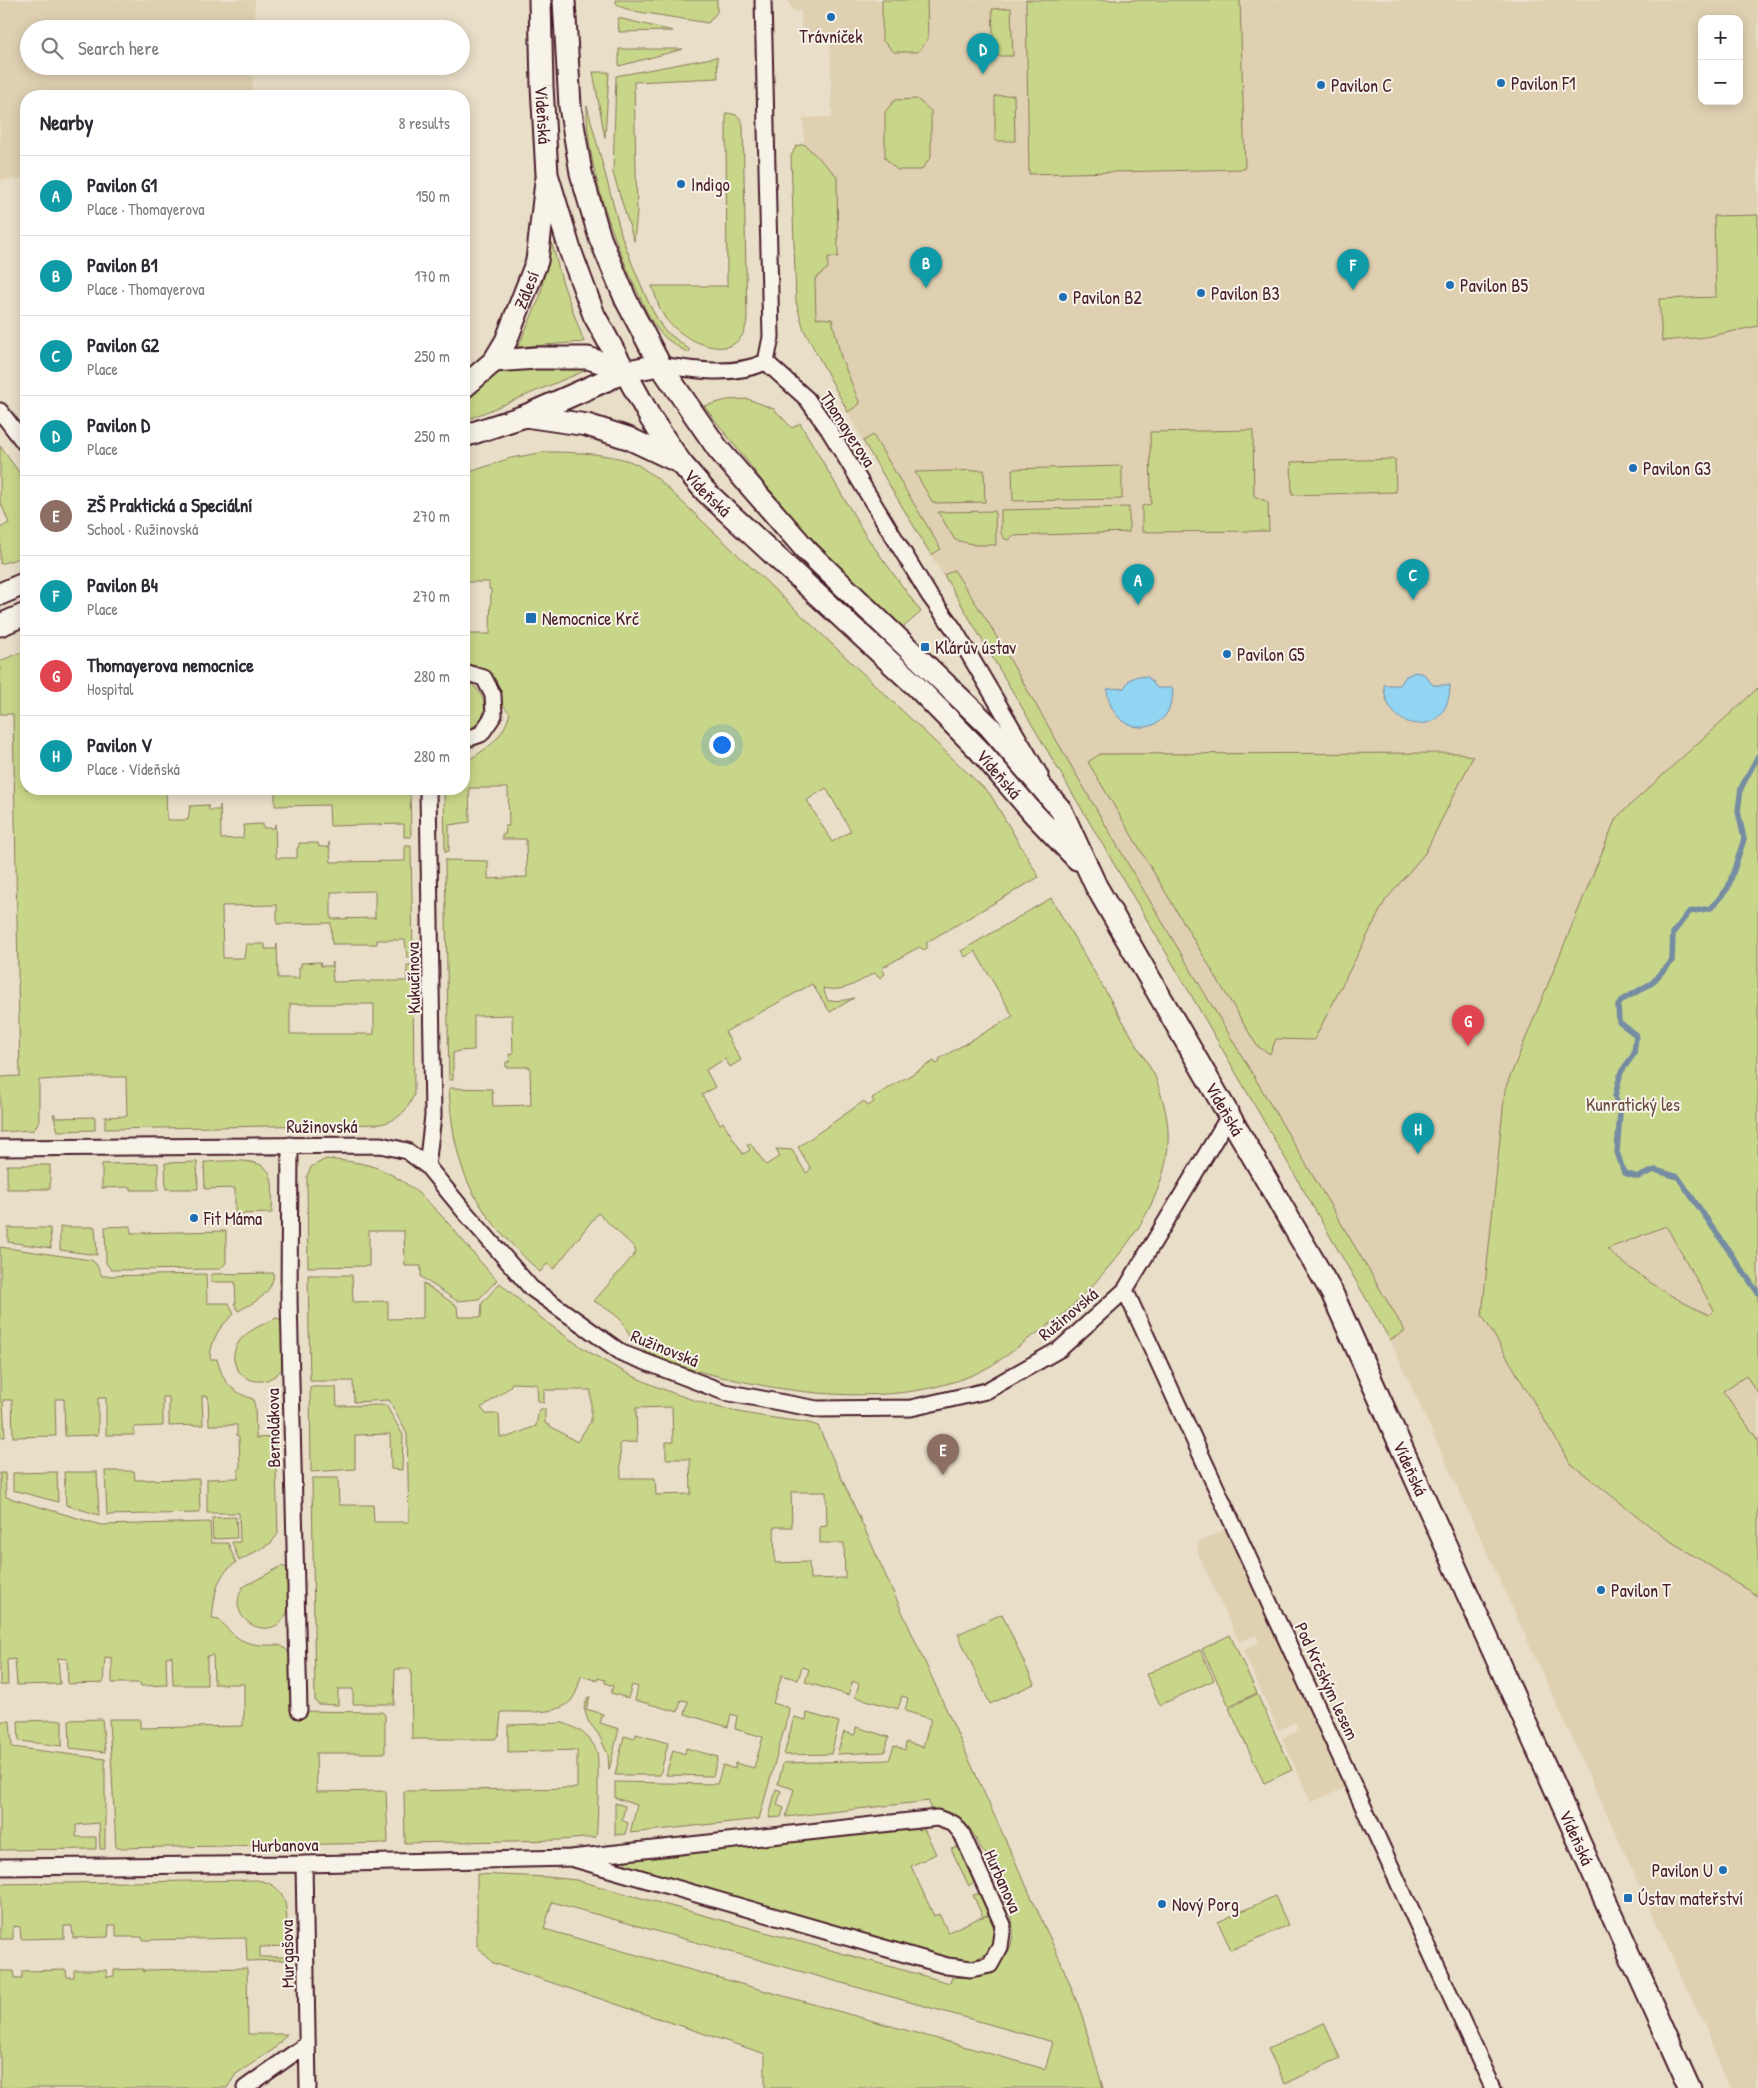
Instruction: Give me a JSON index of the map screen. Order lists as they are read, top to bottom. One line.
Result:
{"streets":{"main road":["Vídeňská","Zálesí"],"street":["Thomayerova","Kukučínova","Ružinovská","Bernolákova","Pod Krčským lesem","Hurbanova","Murgašova"]},"crossings":[["Vídeňská","Zálesí"],["Vídeňská","Thomayerova"],["Vídeňská","Ružinovská"],["Kukučínova","Ružinovská"],["Ružinovská","Bernolákova"],["Ružinovská","Pod Krčským lesem"],["Hurbanova","Murgašova"]],"parks":["Kunratický les"],"places":{"other":["Trávníček","Pavilon F1","Pavilon C","Indigo","Pavilon B5","Pavilon B3","Pavilon B2","Pavilon G3","Pavilon G5","Fit Máma","Pavilon T","Pavilon U","Nový Porg"],"transit":["Nemocnice Krč","Klárův ústav","Ústav mateřství"]},"page":{"map_buttons":["+","−"],"search":"Search here","pins":["D","B","F","C","A","G","H","E"],"heading":["Nearby","8 results"],"list":[{"mark":"A","name":"Pavilon G1","note":"Place · Thomayerova","value":"150 m"},{"mark":"B","name":"Pavilon B1","note":"Place · Thomayerova","value":"170 m"},{"mark":"C","name":"Pavilon G2","note":"Place","value":"250 m"},{"mark":"D","name":"Pavilon D","note":"Place","value":"250 m"},{"mark":"E","name":"ZŠ Praktická a Speciální","note":"School · Ružinovská","value":"270 m"},{"mark":"F","name":"Pavilon B4","note":"Place","value":"270 m"},{"mark":"G","name":"Thomayerova nemocnice","note":"Hospital","value":"280 m"},{"mark":"H","name":"Pavilon V","note":"Place · Vídeňská","value":"280 m"}]}}
